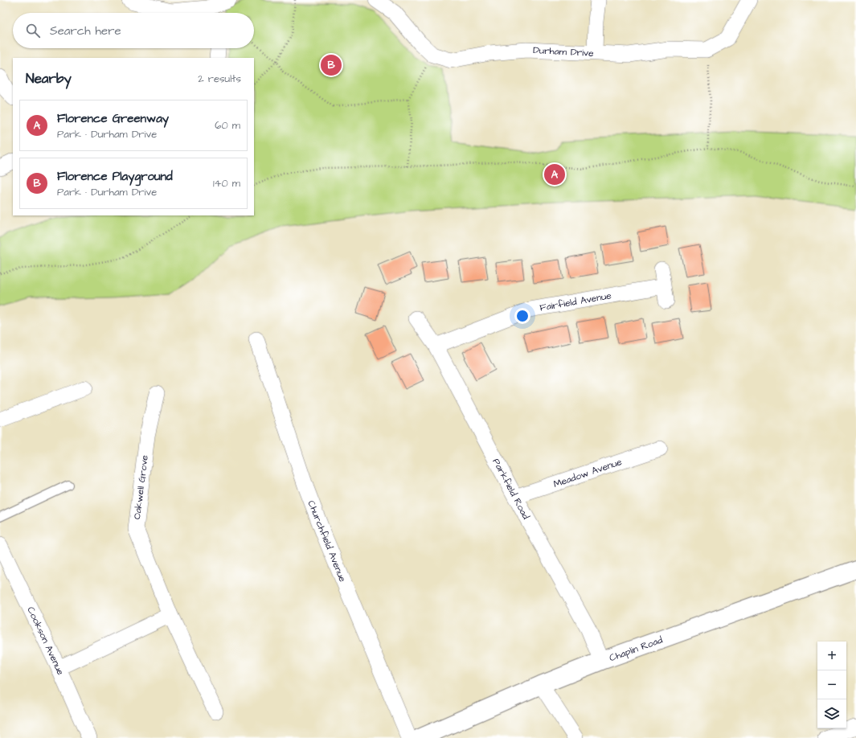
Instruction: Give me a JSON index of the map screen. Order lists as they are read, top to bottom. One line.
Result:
{"streets":{"street":["Durham Drive","Fairfield Avenue","Meadow Avenue","Oakwell Grove","Parkfield Road","Churchfield Avenue","Cookson Avenue","Chaplin Road"]},"crossings":[["Fairfield Avenue","Parkfield Road"],["Meadow Avenue","Parkfield Road"],["Parkfield Road","Chaplin Road"]],"page":{"search":"Search here","pins":["B","A"],"heading":["Nearby","2 results"],"list":[{"mark":"A","name":"Florence Greenway","note":"Park · Durham Drive","value":"60 m"},{"mark":"B","name":"Florence Playground","note":"Park · Durham Drive","value":"140 m"}],"map_buttons":["+","−"]}}
